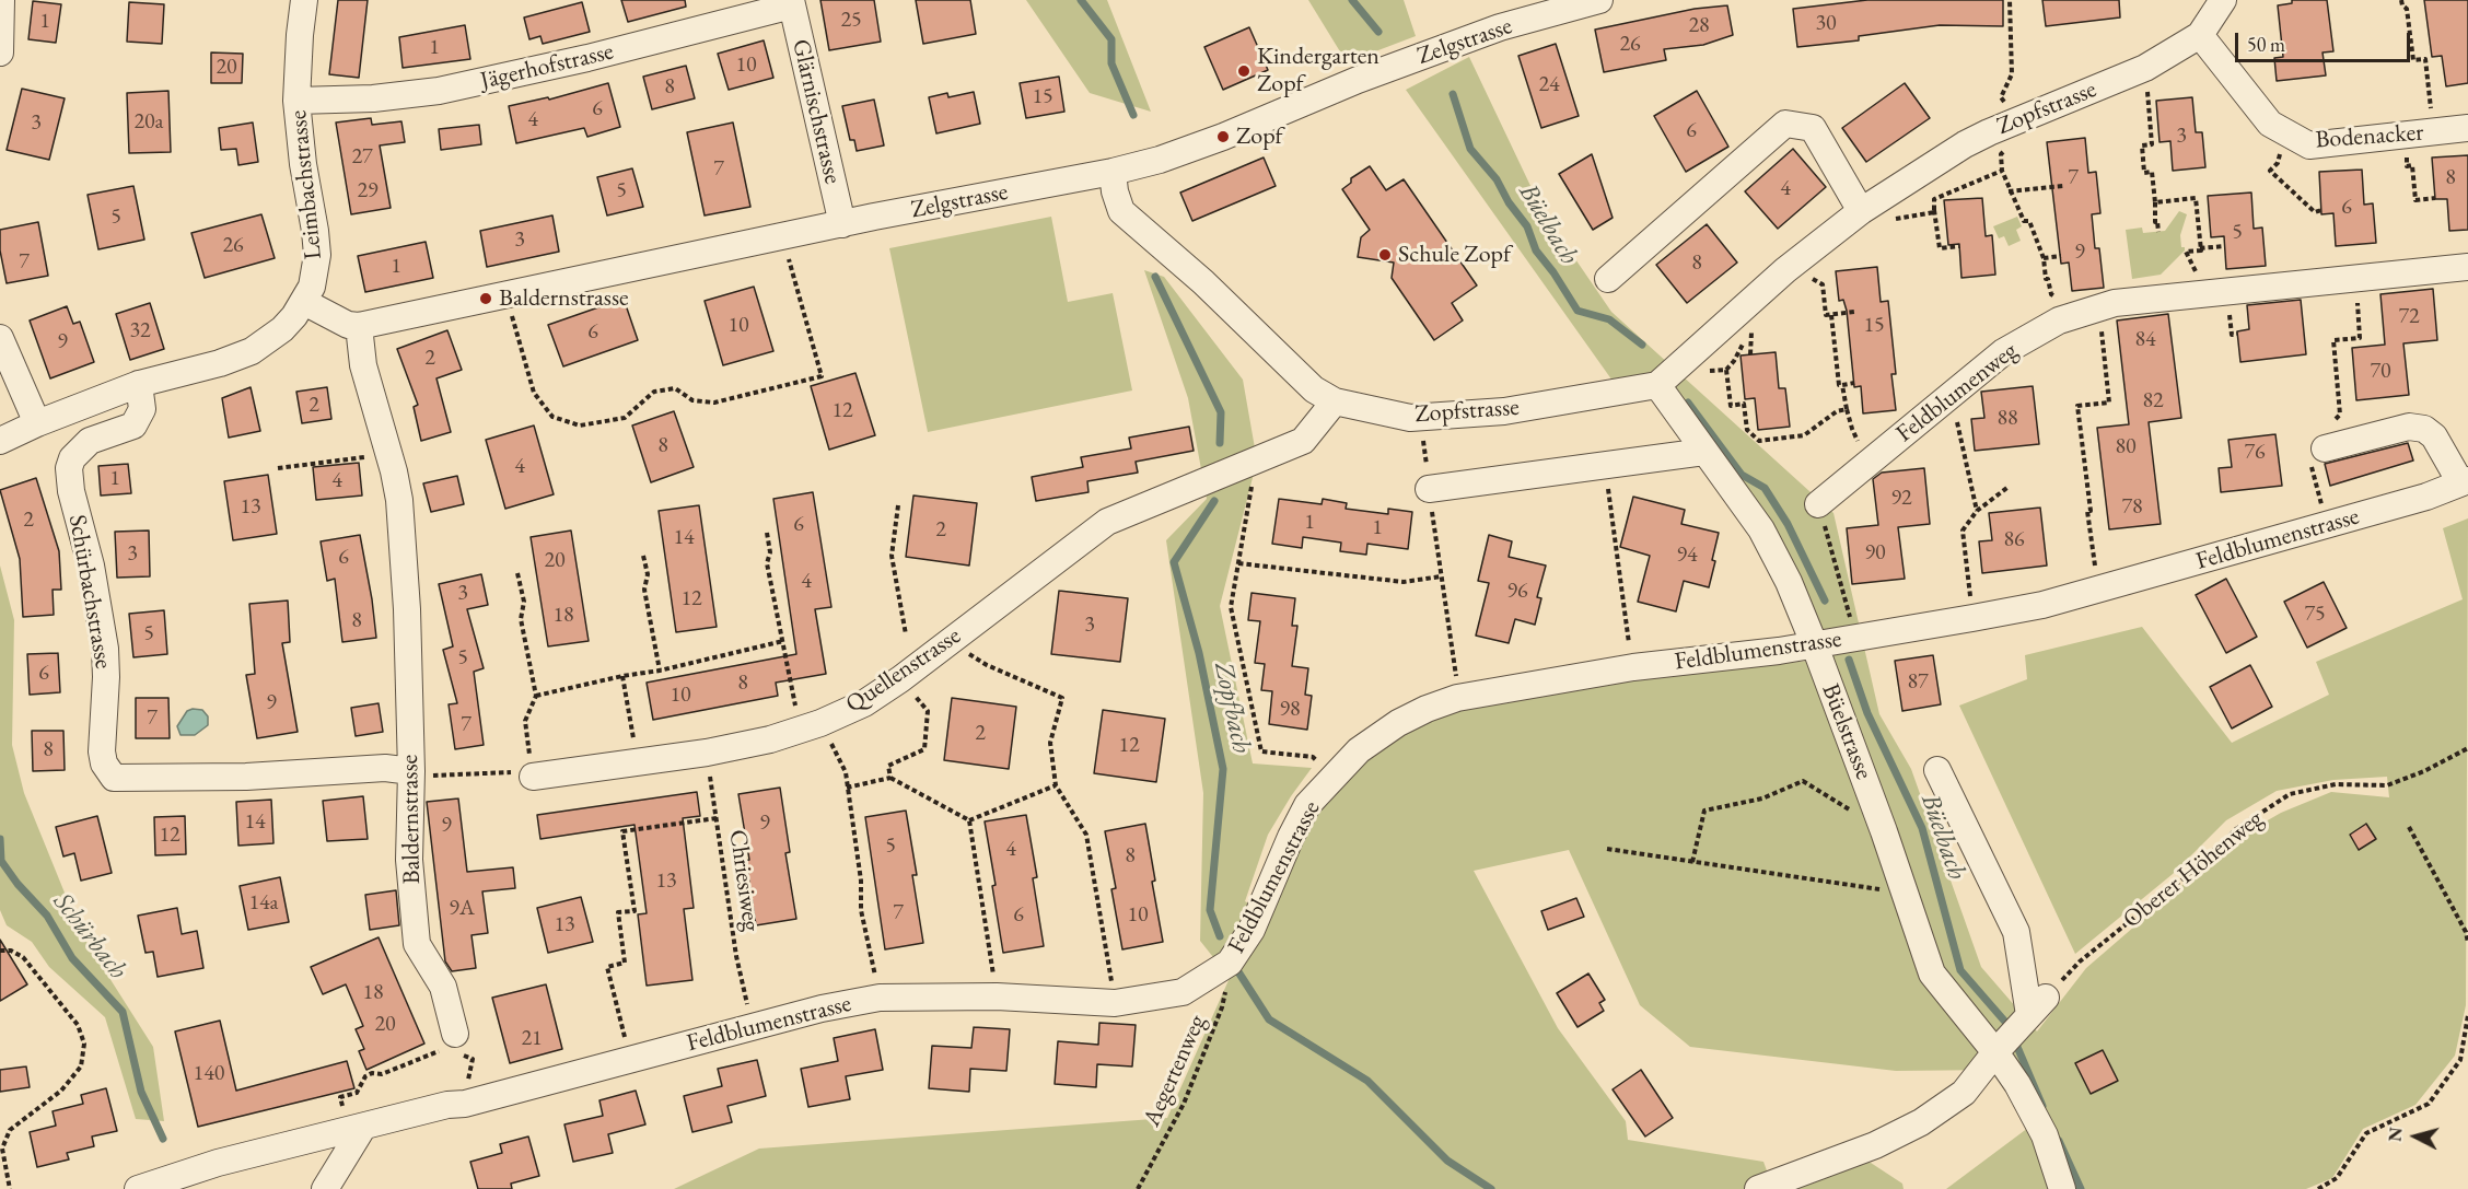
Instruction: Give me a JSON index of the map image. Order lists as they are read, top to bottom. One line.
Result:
{"streets":{"street":["Zelgstrasse","Jägerhofstrasse","Zopfstrasse","Glärnischstrasse","Bodenacker","Leimbachstrasse","Feldblumenweg","Feldblumenstrasse","Schürbachstrasse","Quellenstrasse","Büelstrasse","Baldernstrasse"],"path":["Oberer Höhenweg","Chriesiweg","Aegertenweg"]},"crossings":[["Zelgstrasse","Zopfstrasse"],["Zelgstrasse","Glärnischstrasse"],["Zelgstrasse","Baldernstrasse"],["Jägerhofstrasse","Glärnischstrasse"],["Jägerhofstrasse","Leimbachstrasse"],["Zopfstrasse","Bodenacker"],["Zopfstrasse","Quellenstrasse"],["Zopfstrasse","Büelstrasse"],["Leimbachstrasse","Schürbachstrasse"],["Feldblumenstrasse","Büelstrasse"],["Feldblumenstrasse","Aegertenweg"],["Schürbachstrasse","Baldernstrasse"],["Quellenstrasse","Chriesiweg"]],"water":["Büelbach","Zopfbach","Schürbach"],"places":["Kindergarten Zopf","Zopf","Schule Zopf","Baldernstrasse"],"house_numbers":["25","1","30","28","26","1","10","20","24","8","15","6","4","20a","3","6","3","27","7","7","8","4","29","5","6","5","5","3","26","9","7","8","1","72","10","15","32","6","84","9","2","70","82","2","12","88","8","80","76","4","1","4","92","13","78","2","1","6","1","2","14","86","90","3","94","6","20","4","96","3","12","75","18","8","3","5","5","6","87","8","10","9","98","7","7","2","12","8","14","9","9","12","5","4","8","13","14a","9A","7","6","10","13","18","20","21","140"],"scale_bar":"50 m","north":"left"}
